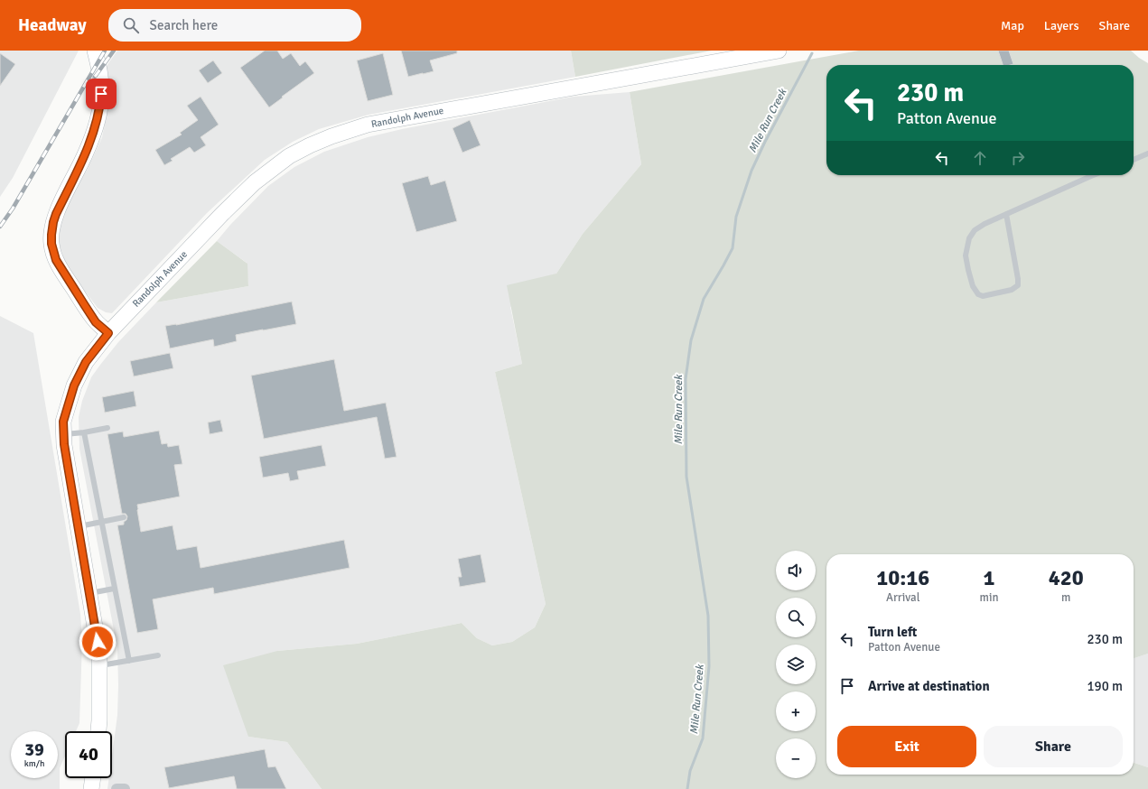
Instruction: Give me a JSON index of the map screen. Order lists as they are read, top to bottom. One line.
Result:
{"streets":{"street":["Randolph Avenue"]},"water":["Mile Run Creek"],"page":{"header":"Headway","search":"Search here","nav":["Map","Layers","Share"],"turn":["230 m","Patton Avenue"],"map_buttons":["+","−"],"eta":["10:16","Arrival","1","min","420","m"],"list":[{"name":"Turn left","note":"Patton Avenue","value":"230 m"},{"name":"Arrive at destination","value":"190 m"}],"buttons":["Exit","Share"],"speed":"39 km/h","limit":"40"}}
